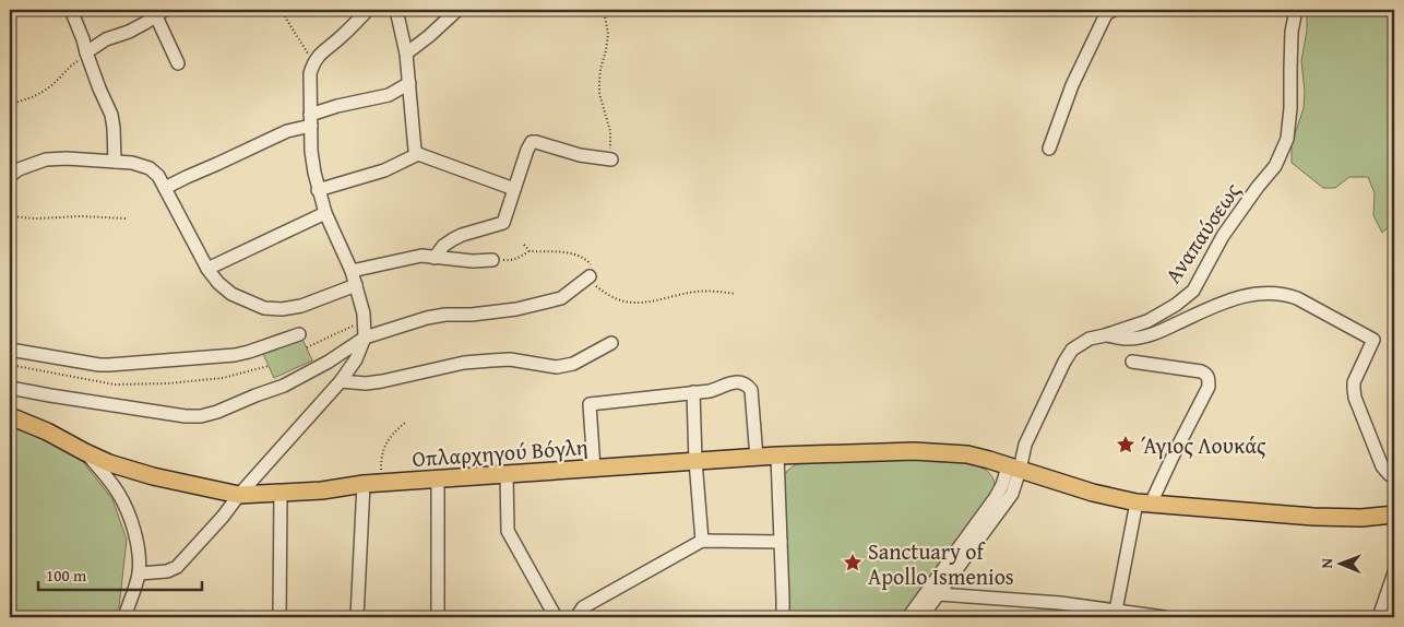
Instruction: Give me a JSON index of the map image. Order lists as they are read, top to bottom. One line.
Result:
{"streets":{"main road":["Οπλαρχηγού Βόγλη"],"street":["Αναπαύσεως"]},"crossings":[["Αναπαύσεως","Οπλαρχηγού Βόγλη"]],"places":{"place":["Άγιος Λουκάς","Sanctuary of Apollo Ismenios"]},"scale_bar":"100 m","north":"left"}
